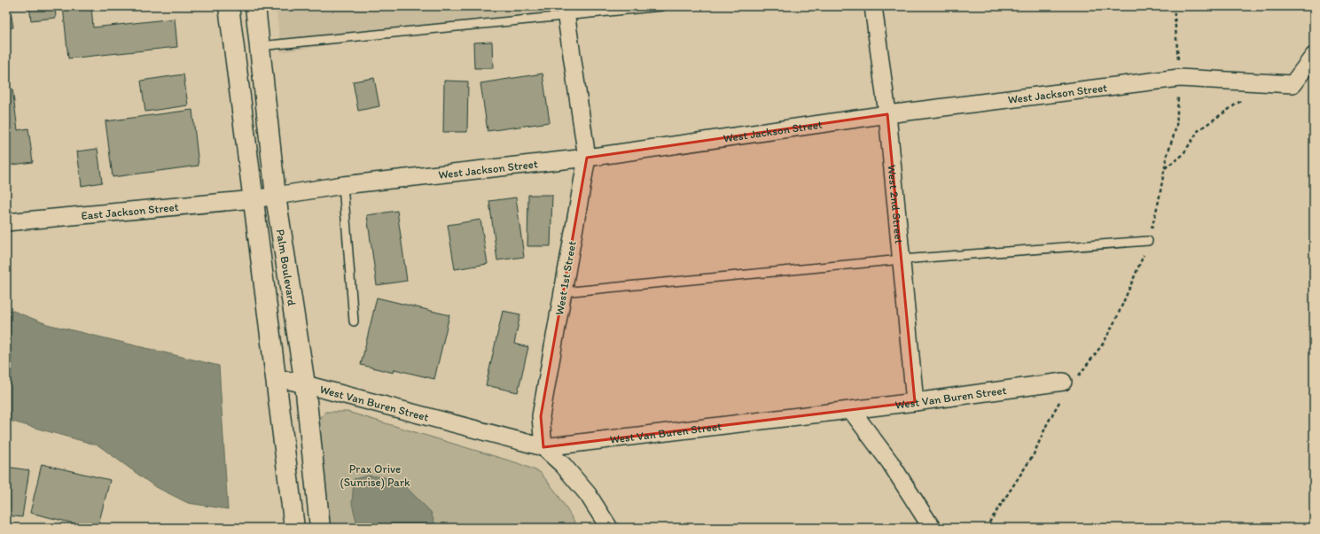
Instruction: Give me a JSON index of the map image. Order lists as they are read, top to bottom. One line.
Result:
{"streets":{"main road":["Palm Boulevard"],"street":["West Jackson Street","West 2nd Street","East Jackson Street","West 1st Street","West Van Buren Street"]},"crossings":[["West Jackson Street","West 2nd Street"],["West Jackson Street","East Jackson Street"],["West Jackson Street","Palm Boulevard"],["West Jackson Street","West 1st Street"],["West 2nd Street","West Van Buren Street"],["East Jackson Street","Palm Boulevard"],["Palm Boulevard","West Van Buren Street"],["West 1st Street","West Van Buren Street"]],"parks":["Prax Orive (Sunrise) Park"]}
